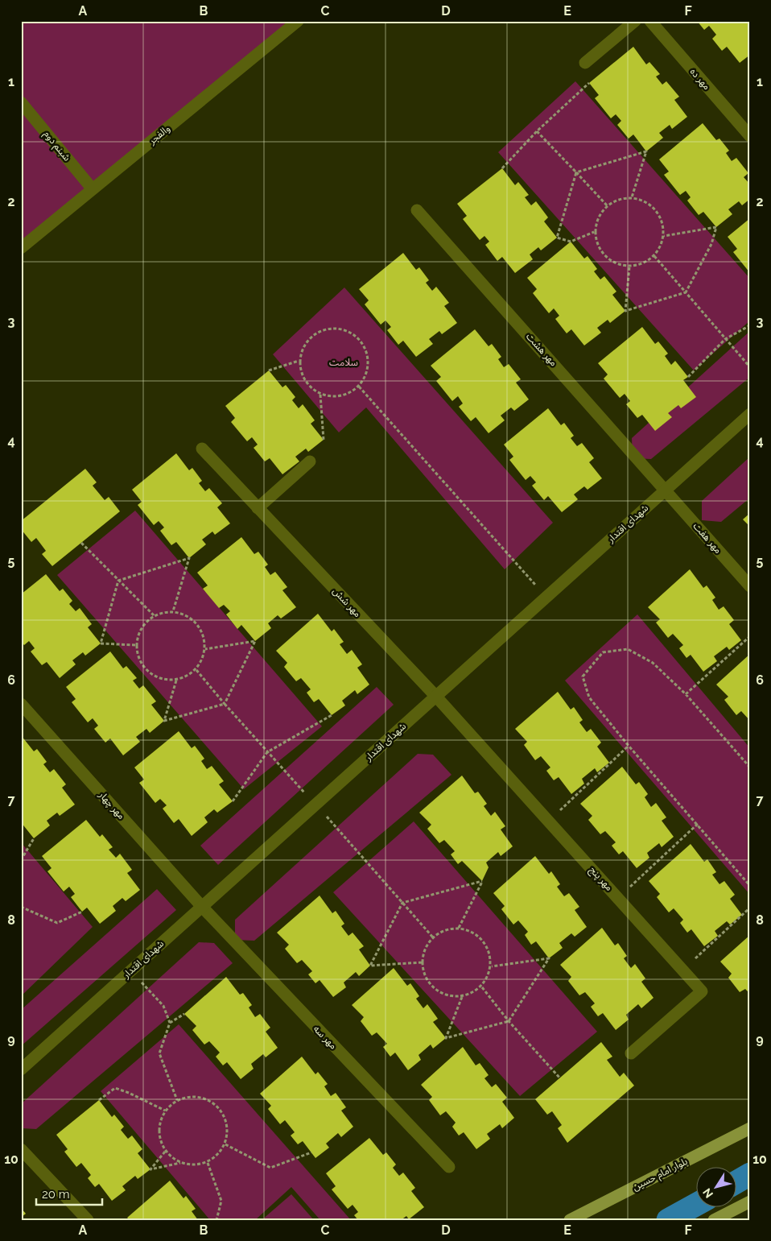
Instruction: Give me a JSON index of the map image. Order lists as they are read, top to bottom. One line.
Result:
{"streets":{"main road":["بلوار امام حسین"],"street":["مهر ده","والفجر","شبنم دوم","مهر هشت","شهدای اقتدار","مهر هفت","مهر شش","مهر چهار","مهر پنج","مهر سه"]},"crossings":[["والفجر","شبنم دوم"],["مهر هشت","شهدای اقتدار"],["مهر هشت","مهر هفت"],["شهدای اقتدار","مهر هفت"],["شهدای اقتدار","مهر شش"],["شهدای اقتدار","مهر چهار"],["شهدای اقتدار","مهر پنج"],["شهدای اقتدار","مهر سه"],["مهر شش","مهر پنج"],["مهر چهار","مهر سه"]],"parks":["سلامت"],"scale_bar":"20 m","north":"bottom left","grid":{"columns":["A","B","C","D","E","F"],"rows":["1","2","3","4","5","6","7","8","9","10"]}}
